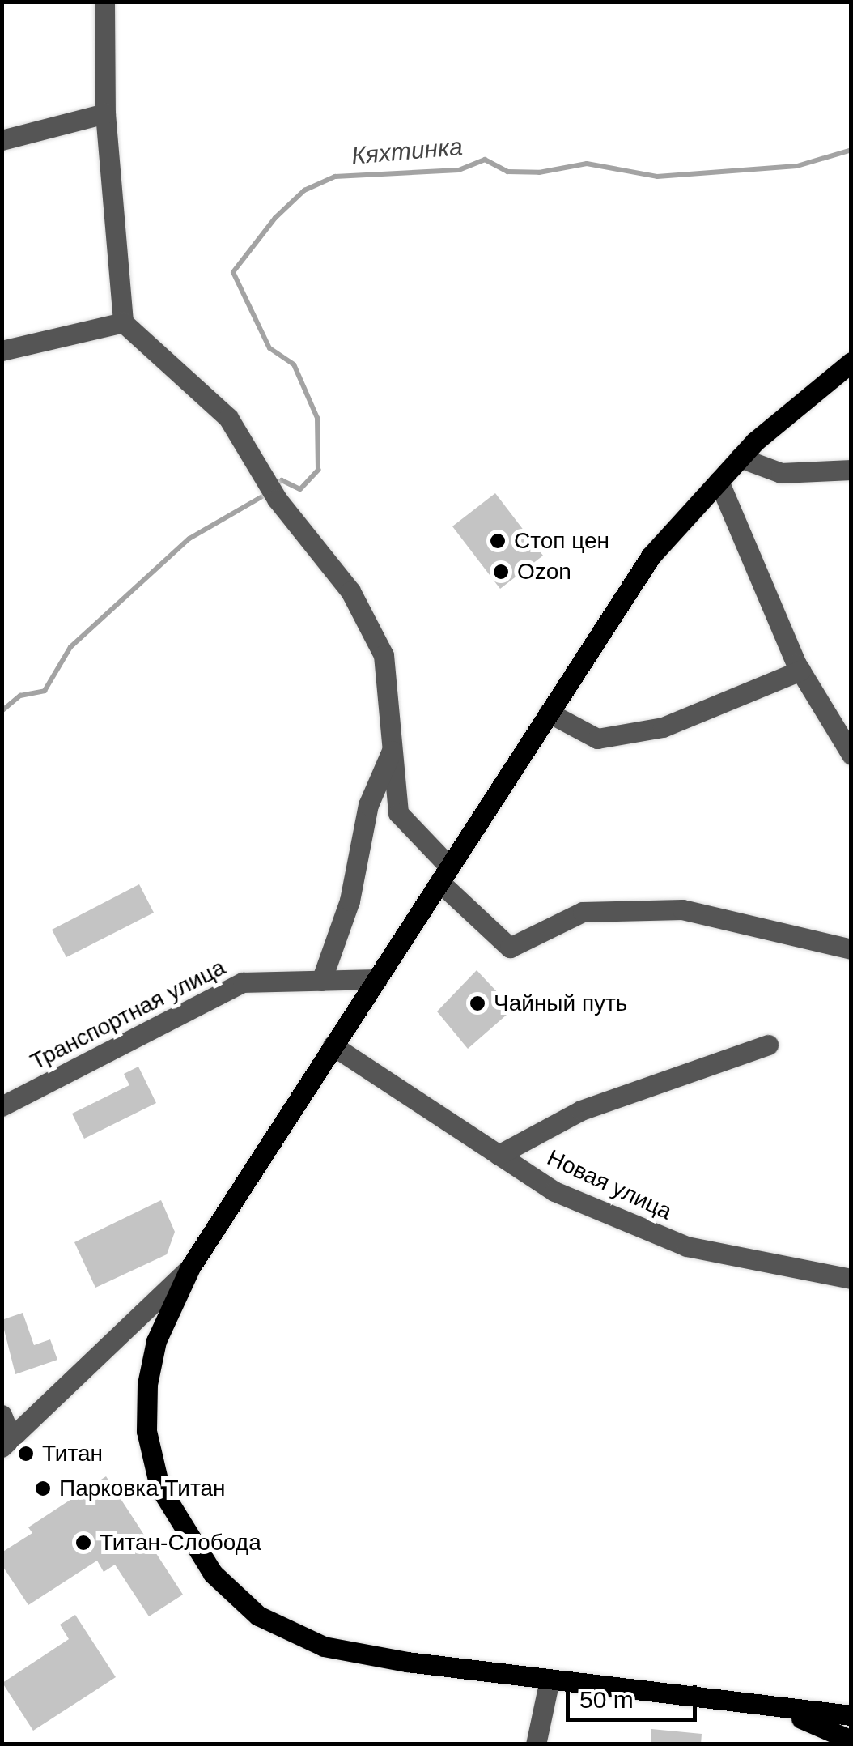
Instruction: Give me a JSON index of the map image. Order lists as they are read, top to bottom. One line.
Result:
{"streets":{"street":["Транспортная улица","Новая улица"]},"water":["Кяхтинка"],"places":["Стоп цен","Ozon","Чайный путь","Титан","Парковка Титан","Титан-Слобода"],"scale_bar":"50 m"}
